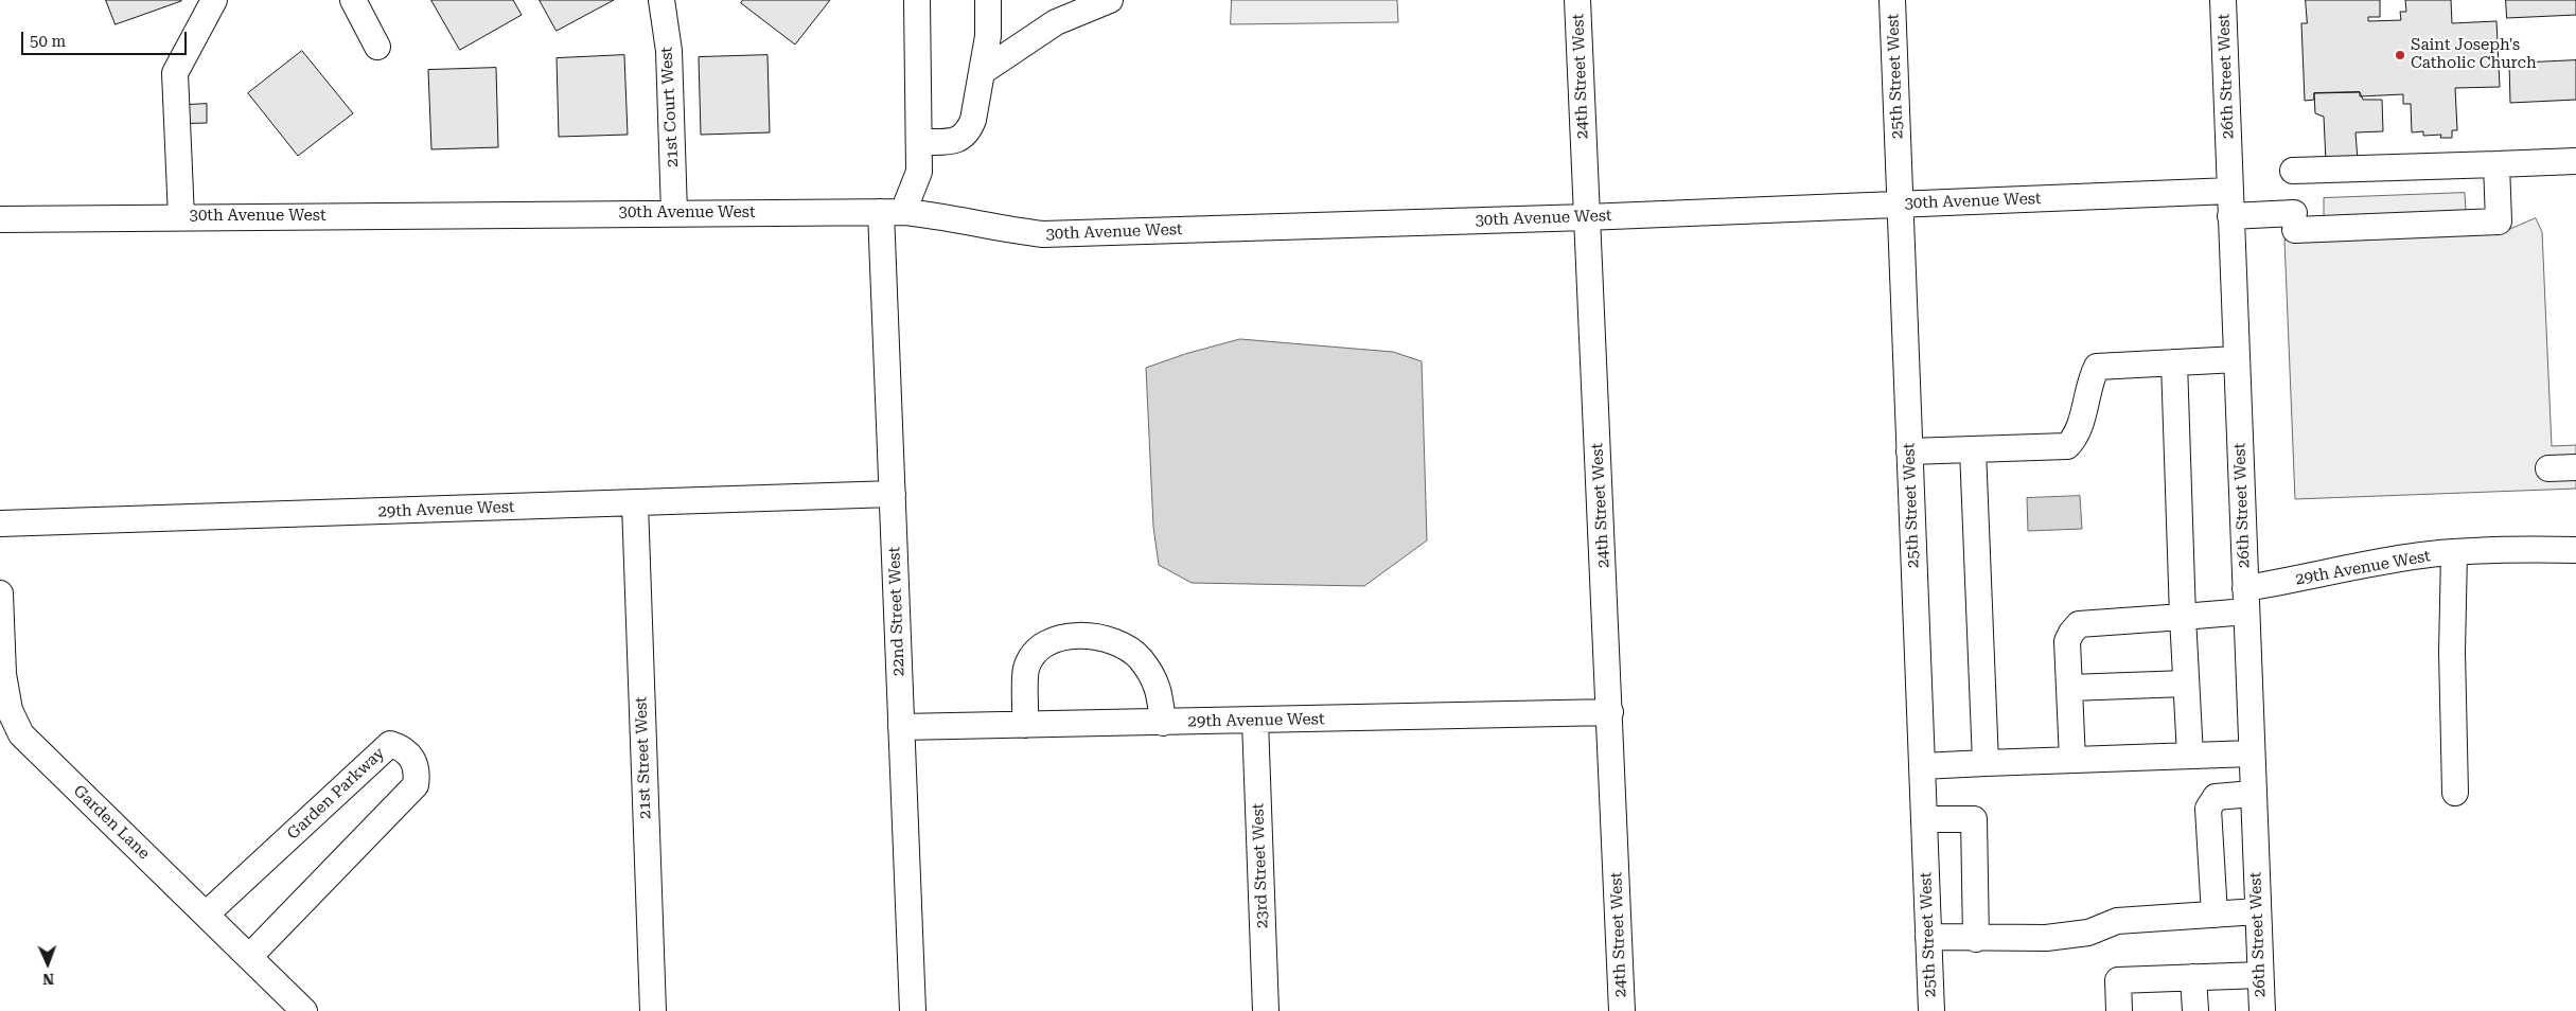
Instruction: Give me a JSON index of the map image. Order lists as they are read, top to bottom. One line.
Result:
{"streets":{"street":["24th Street West","25th Street West","26th Street West","21st Court West","30th Avenue West","29th Avenue West","22nd Street West","21st Street West","Garden Parkway","Garden Lane","23rd Street West"]},"crossings":[["24th Street West","30th Avenue West"],["24th Street West","29th Avenue West"],["25th Street West","30th Avenue West"],["26th Street West","30th Avenue West"],["26th Street West","29th Avenue West"],["21st Court West","30th Avenue West"],["30th Avenue West","22nd Street West"],["29th Avenue West","22nd Street West"],["29th Avenue West","21st Street West"],["29th Avenue West","23rd Street West"],["Garden Parkway","Garden Lane"]],"places":["Saint Joseph's Catholic Church"],"scale_bar":"50 m","north":"bottom"}
